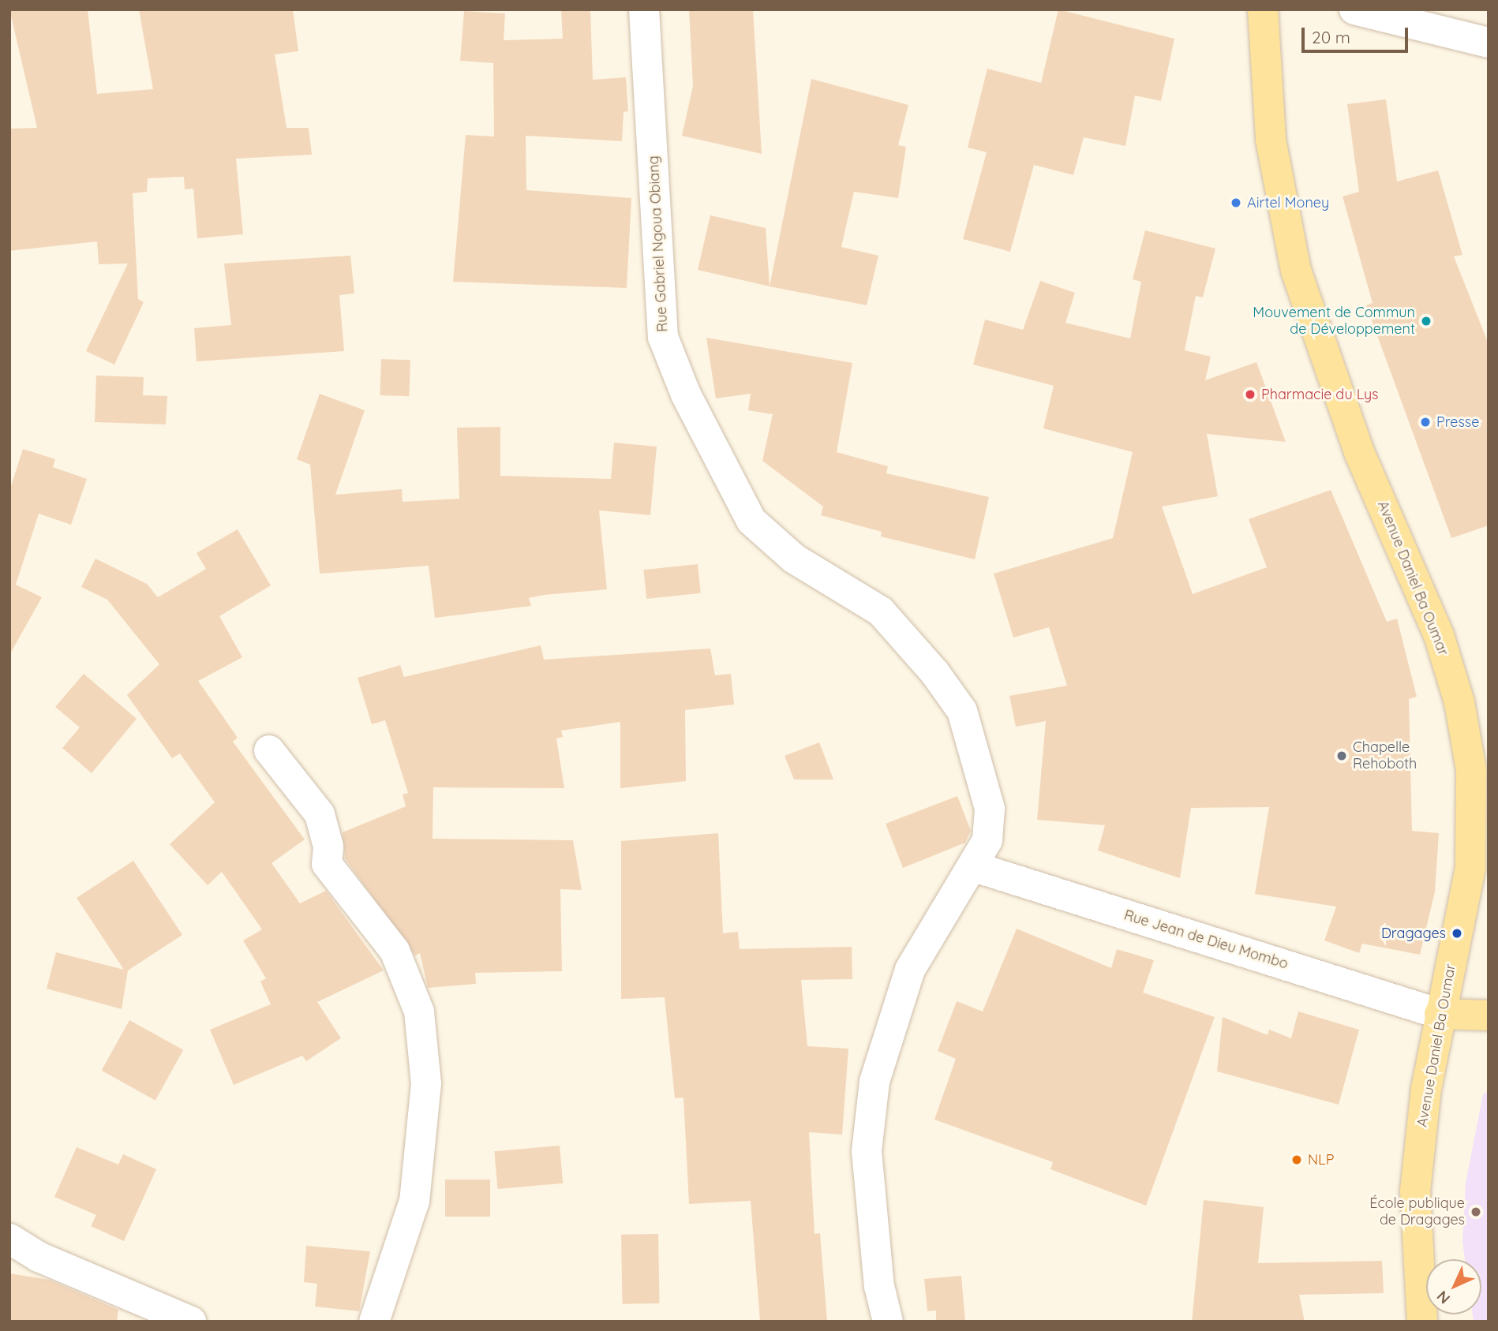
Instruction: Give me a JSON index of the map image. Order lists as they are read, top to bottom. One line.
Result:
{"streets":{"main road":["Avenue Daniel Ba Oumar"],"street":["Rue Gabriel Ngoua Obiang","Rue Jean de Dieu Mombo"]},"crossings":[["Rue Gabriel Ngoua Obiang","Rue Jean de Dieu Mombo"],["Avenue Daniel Ba Oumar","Rue Jean de Dieu Mombo"]],"places":["Airtel Money","Mouvement de Commun de Développement","Pharmacie du Lys","Presse","Chapelle Rehoboth","Dragages","NLP","École publique de Dragages"],"scale_bar":"20 m","north":"bottom left"}
